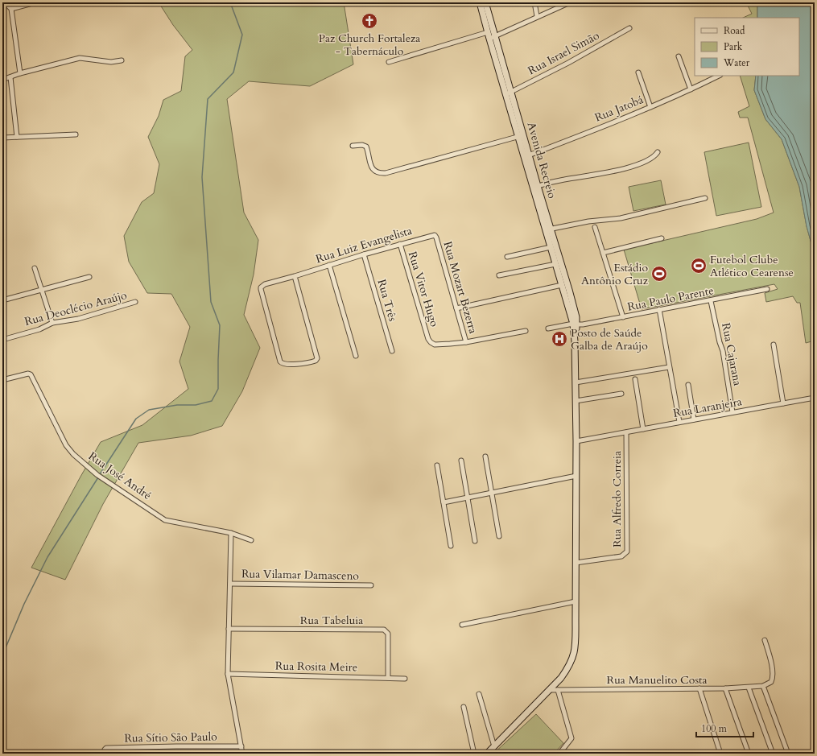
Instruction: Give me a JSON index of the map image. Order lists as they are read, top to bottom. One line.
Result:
{"streets":{"main road":["Avenida Recreio"],"street":["Rua Israel Simão","Rua Jatobá","Rua Luiz Evangelista","Rua Mozart Bezerra","Rua Vitor Hugo","Rua Paulo Parente","Rua Três","Rua Deoclécio Araújo","Rua Cajarana","Rua Laranjeira","Rua José André","Rua Alfredo Correia","Rua Vilamar Damasceno","Rua Tabeluia","Rua Rosita Meire","Rua Manuelito Costa","Rua Sítio São Paulo"]},"crossings":[["Rua Israel Simão","Avenida Recreio"],["Rua Jatobá","Avenida Recreio"],["Avenida Recreio","Rua Paulo Parente"],["Rua Luiz Evangelista","Rua Mozart Bezerra"],["Rua Luiz Evangelista","Rua Vitor Hugo"],["Rua Luiz Evangelista","Rua Três"],["Rua Mozart Bezerra","Rua Vitor Hugo"],["Rua Paulo Parente","Rua Cajarana"],["Rua Cajarana","Rua Laranjeira"],["Rua Laranjeira","Rua Alfredo Correia"],["Rua Tabeluia","Rua Rosita Meire"]],"places":{"church":["Paz Church Fortaleza - Tabernáculo"],"sports":["Futebol Clube Atlético Cearense","Estádio Antônio Cruz"],"hospital":["Posto de Saúde Galba de Araújo"]},"legend":["Road","Park","Water"],"scale_bar":"100 m"}
